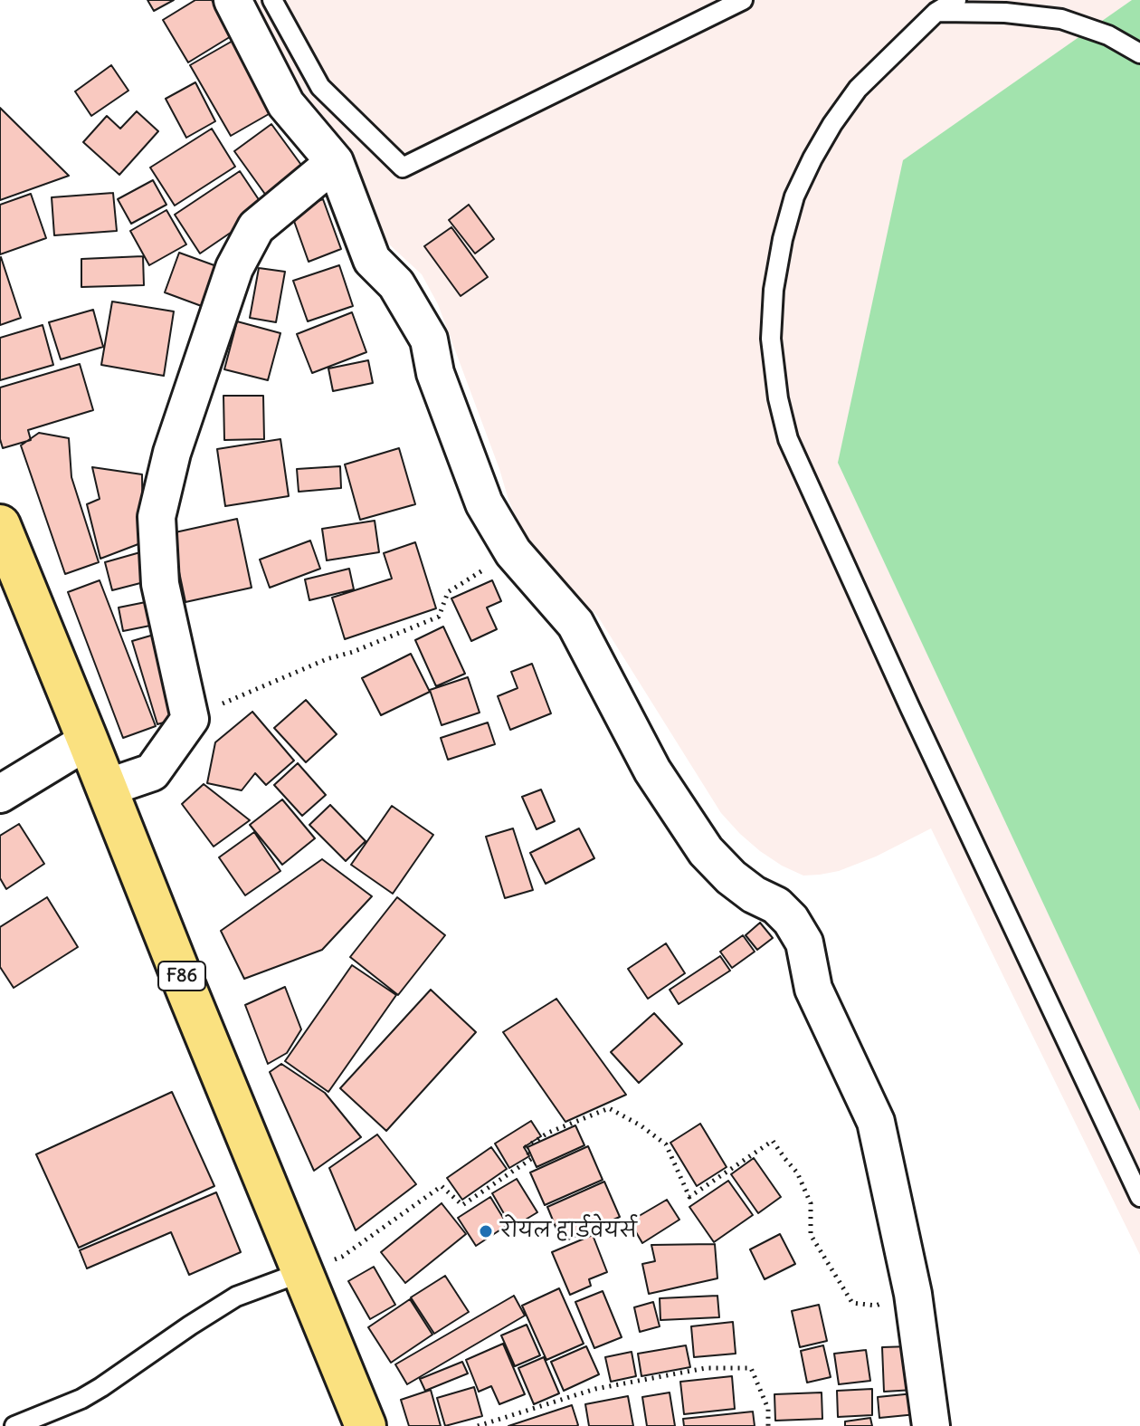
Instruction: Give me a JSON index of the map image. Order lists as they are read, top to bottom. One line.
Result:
{"streets":{"main road":["F86"]},"places":["रोयल हार्डवेयर्स"]}
